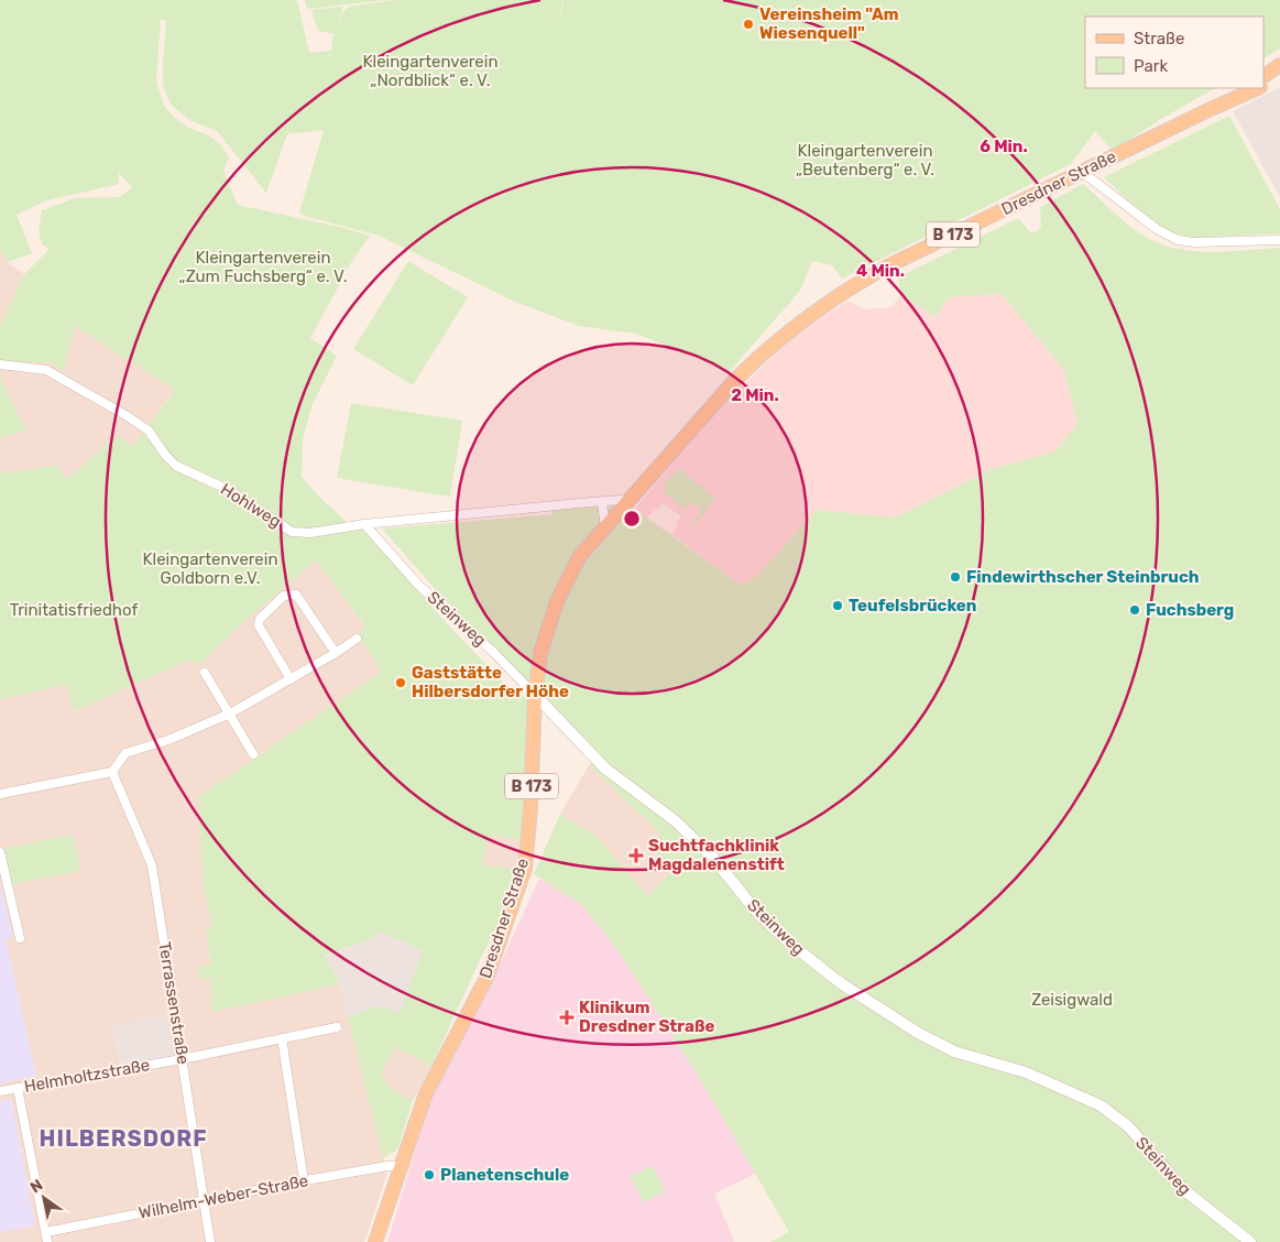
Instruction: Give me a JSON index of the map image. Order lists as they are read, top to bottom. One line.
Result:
{"streets":{"main road":["Dresdner Straße","B 173"],"street":["Hohlweg","Steinweg","Terrassenstraße","Helmholtzstraße","Wilhelm-Weber-Straße"]},"crossings":[["Dresdner Straße","B 173"],["Dresdner Straße","Hohlweg"],["Dresdner Straße","Steinweg"],["Dresdner Straße","Wilhelm-Weber-Straße"],["Hohlweg","Steinweg"],["Terrassenstraße","Helmholtzstraße"],["Terrassenstraße","Wilhelm-Weber-Straße"]],"districts":["HILBERSDORF"],"parks":["Kleingartenverein „Nordblick“ e. V.","Kleingartenverein „Beutenberg“ e. V.","Kleingartenverein „Zum Fuchsberg“ e. V.","Kleingartenverein Goldborn e.V.","Trinitatisfriedhof","Zeisigwald"],"places":{"other":["Vereinsheim \"Am Wiesenquell\"","Findewirthscher Steinbruch","Teufelsbrücken","Fuchsberg","Gaststätte Hilbersdorfer Höhe","Planetenschule"],"health":["Suchtfachklinik Magdalenenstift","Klinikum Dresdner Straße"]},"legend":["Straße","Park"],"north":"top left","rings":["6 Min.","4 Min.","2 Min."]}
